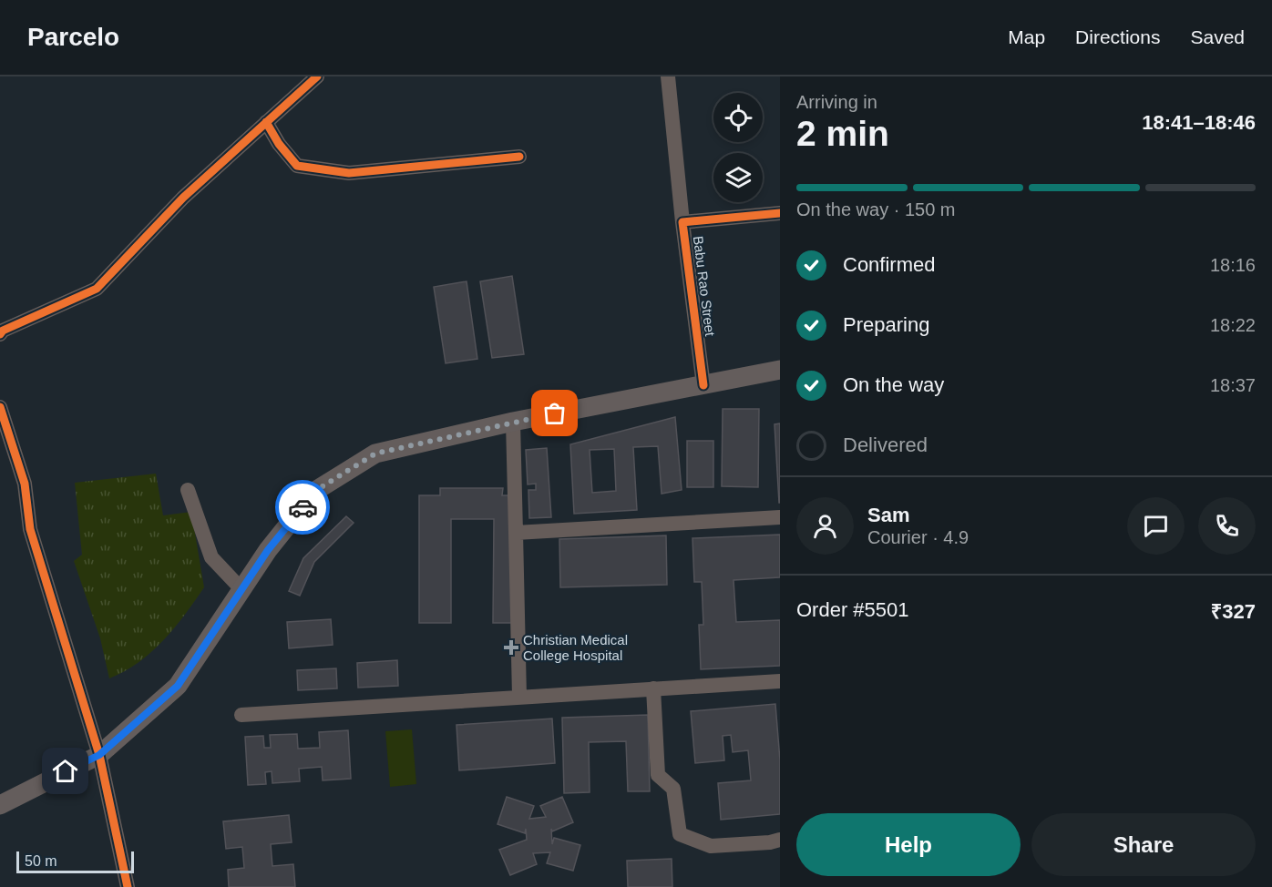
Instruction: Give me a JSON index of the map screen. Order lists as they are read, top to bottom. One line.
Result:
{"streets":{"street":["Babu Rao Street"]},"places":{"health":["Christian Medical College Hospital"]},"scale_bar":"50 m","page":{"header":"Parcelo","nav":["Map","Directions","Saved"],"heading":["2 min","Arriving in","18:41–18:46"],"panel":["Sam","Courier · 4.9","Order #5501","₹327"],"bar":"On the way · 150 m","list":[["Confirmed","18:16"],["Preparing","18:22"],["On the way","18:37"],"Delivered"],"buttons":["Help","Share"],"scale":"50 m"}}
